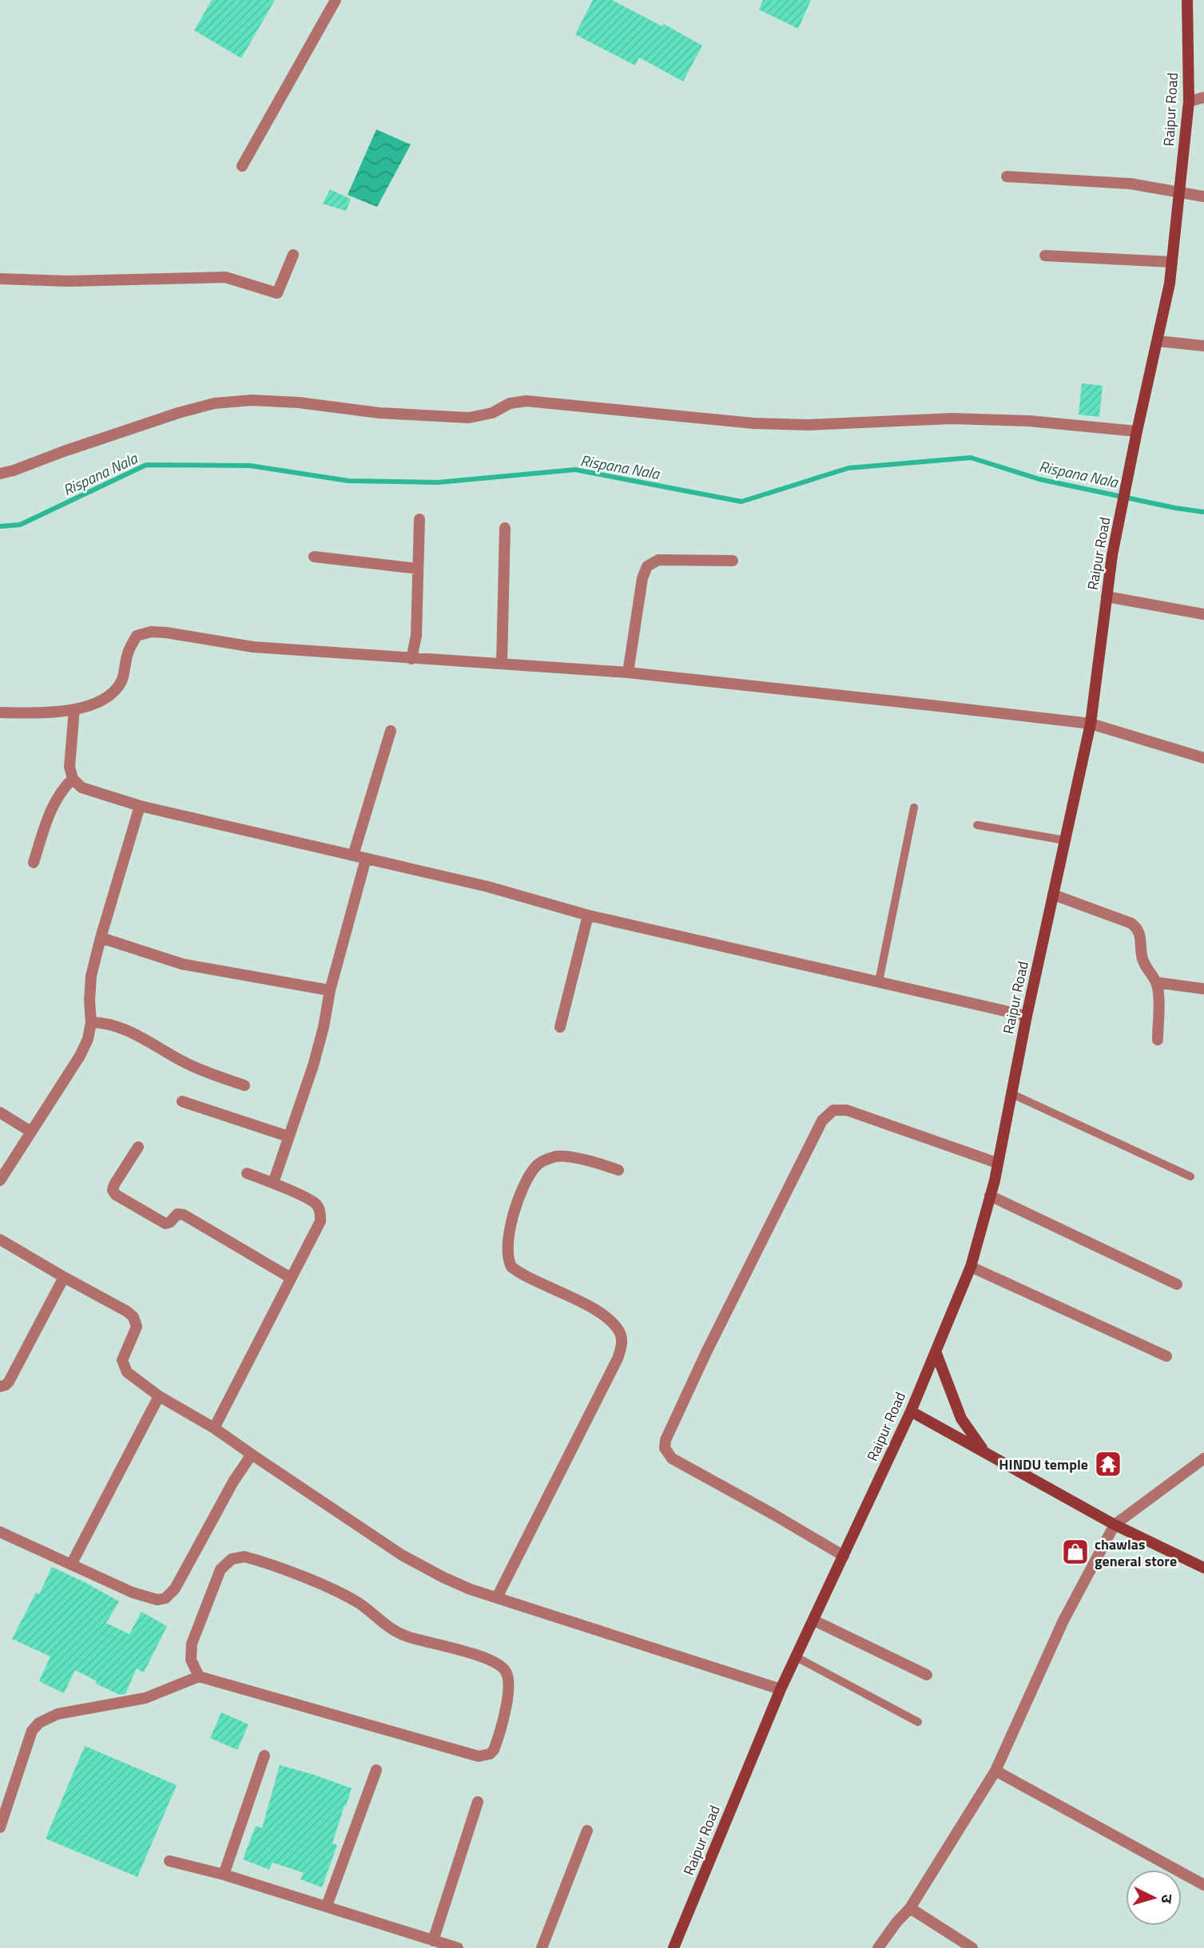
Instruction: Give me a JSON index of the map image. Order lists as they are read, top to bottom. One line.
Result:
{"streets":{"main road":["Raipur Road"]},"water":["Rispana Nala"],"places":{"temple":["HINDU temple"],"shop":["chawlas general store"]},"north":"right"}
